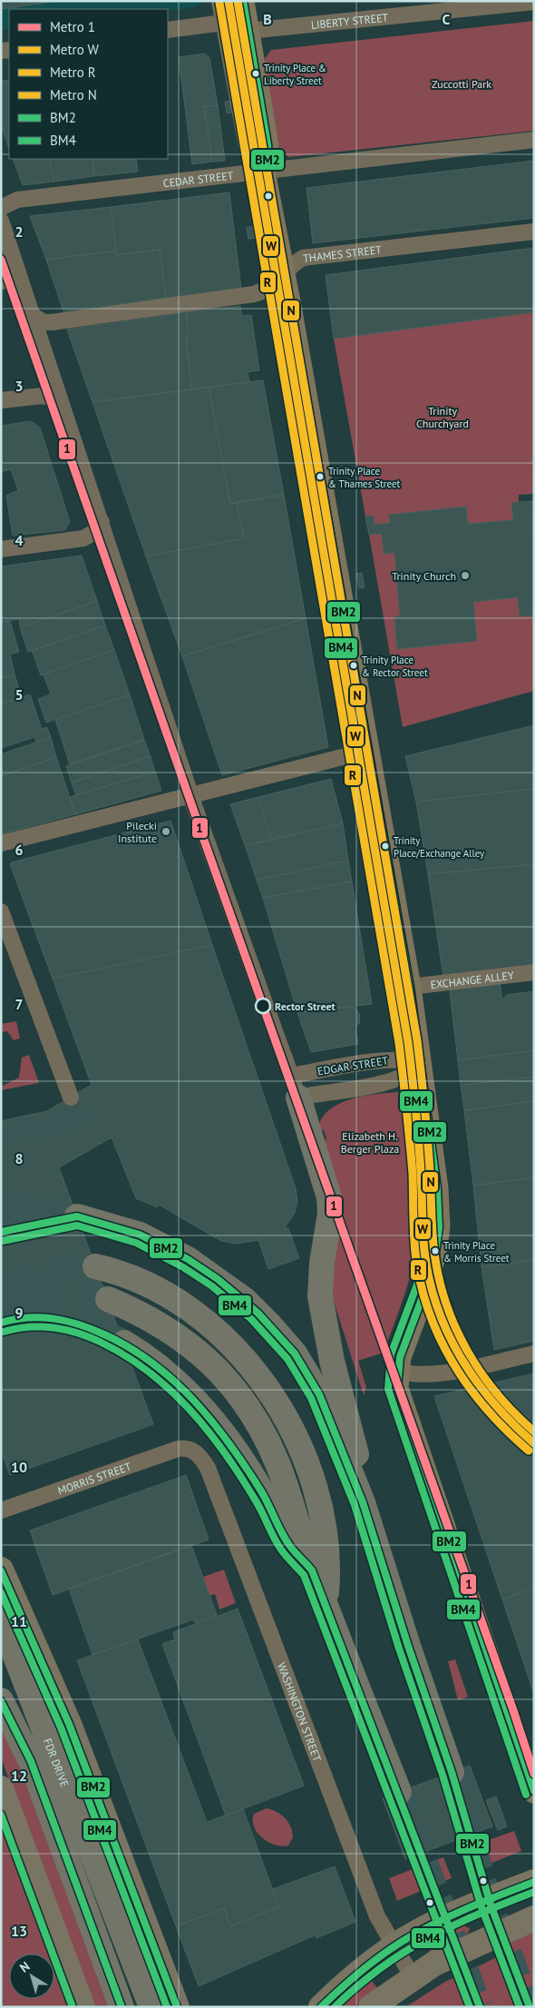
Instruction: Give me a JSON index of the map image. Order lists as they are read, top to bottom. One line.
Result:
{"streets":{"highway":["FDR DRIVE"],"street":["LIBERTY STREET","CEDAR STREET","THAMES STREET","EXCHANGE ALLEY","EDGAR STREET","MORRIS STREET","WASHINGTON STREET"]},"crossings":[["MORRIS STREET","WASHINGTON STREET"]],"parks":["Zuccotti Park","Trinity Churchyard","Elizabeth H. Berger Plaza"],"places":["Trinity Place & Liberty Street","Trinity Place & Thames Street","Trinity Church","Trinity Place & Rector Street","Pilecki Institute","Trinity Place/Exchange Alley","Rector Street","Trinity Place & Morris Street"],"lines":["metro line W","metro line N","transit line BM2","metro line R","transit line BM4","metro line 1"],"legend":["Metro 1","Metro W","Metro R","Metro N","BM2","BM4"],"north":"top left","grid":{"columns":["B","C"],"rows":["2","3","4","5","6","7","8","9","10","11","12","13"]}}
